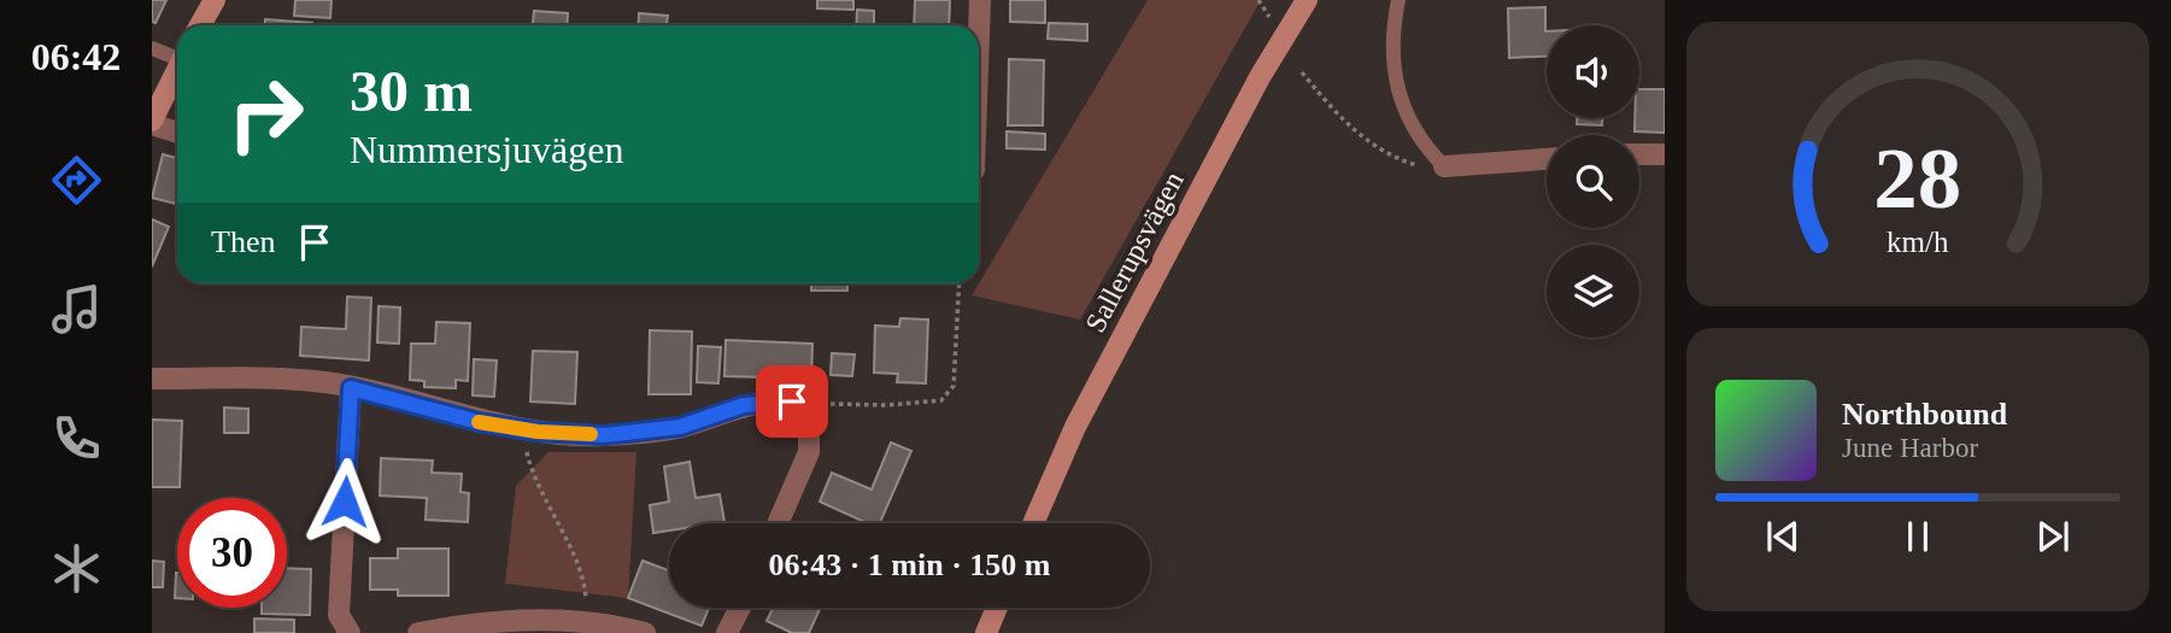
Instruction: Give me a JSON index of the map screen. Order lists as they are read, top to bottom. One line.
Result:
{"streets":{"main road":["Sallerupsvägen"]},"page":{"tabs":"06:42","turn":["30 m","Nummersjuvägen"],"then":"Then","song":["Northbound","June Harbor"],"limit":"30","trip":"06:43 · 1 min · 150 m","gauge":["28","km/h"]}}
